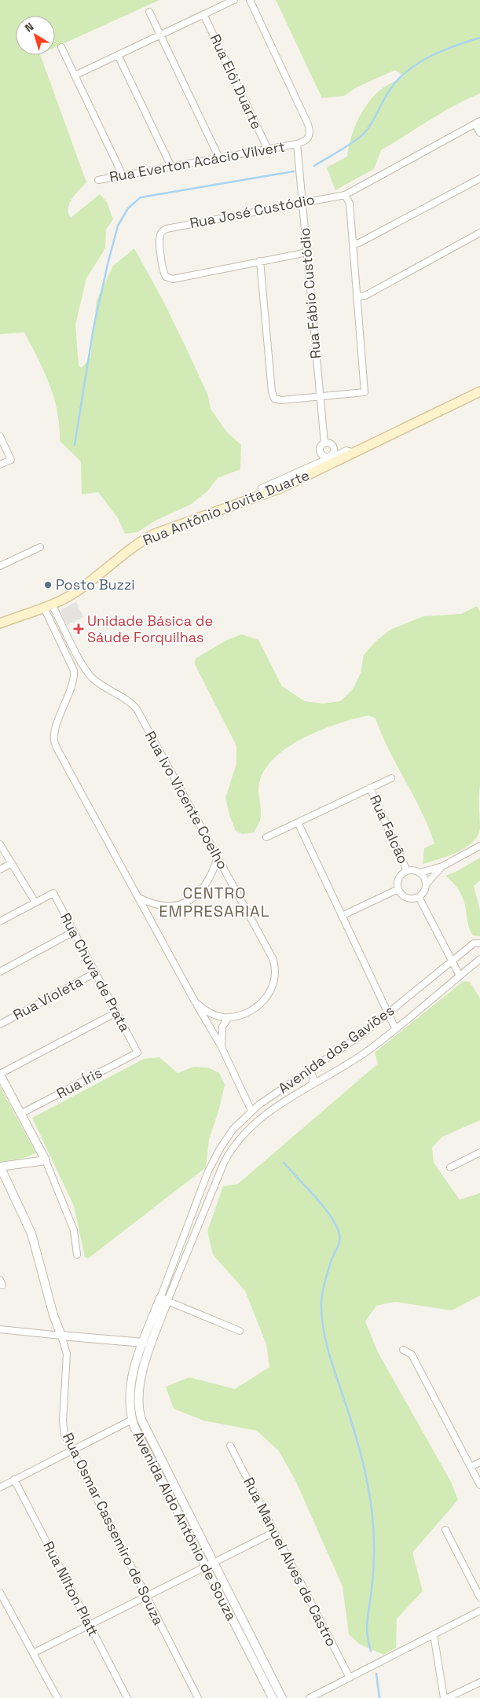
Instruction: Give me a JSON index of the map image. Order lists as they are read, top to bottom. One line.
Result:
{"streets":{"main road":["Rua Antônio Jovita Duarte"],"street":["Rua Elói Duarte","Rua Everton Acácio Vilvert","Rua José Custódio","Rua Fábio Custódio","Rua Ivo Vicente Coelho","Rua Falcão","Rua Chuva de Prata","Rua Violeta","Avenida dos Gaviões","Rua Íris","Avenida Aldo Antônio de Souza","Rua Osmar Cassemiro de Souza","Rua Manuel Alves de Castro","Rua Nílton Platt"]},"crossings":[["Rua Elói Duarte","Rua Everton Acácio Vilvert"],["Rua Everton Acácio Vilvert","Rua Fábio Custódio"],["Rua José Custódio","Rua Fábio Custódio"],["Rua Antônio Jovita Duarte","Rua Ivo Vicente Coelho"],["Rua Chuva de Prata","Rua Violeta"],["Rua Chuva de Prata","Rua Íris"],["Avenida dos Gaviões","Avenida Aldo Antônio de Souza"]],"districts":["CENTRO EMPRESARIAL"],"places":{"other":["Posto Buzzi"],"health":["Unidade Básica de Sáude Forquilhas"]},"north":"top left"}
